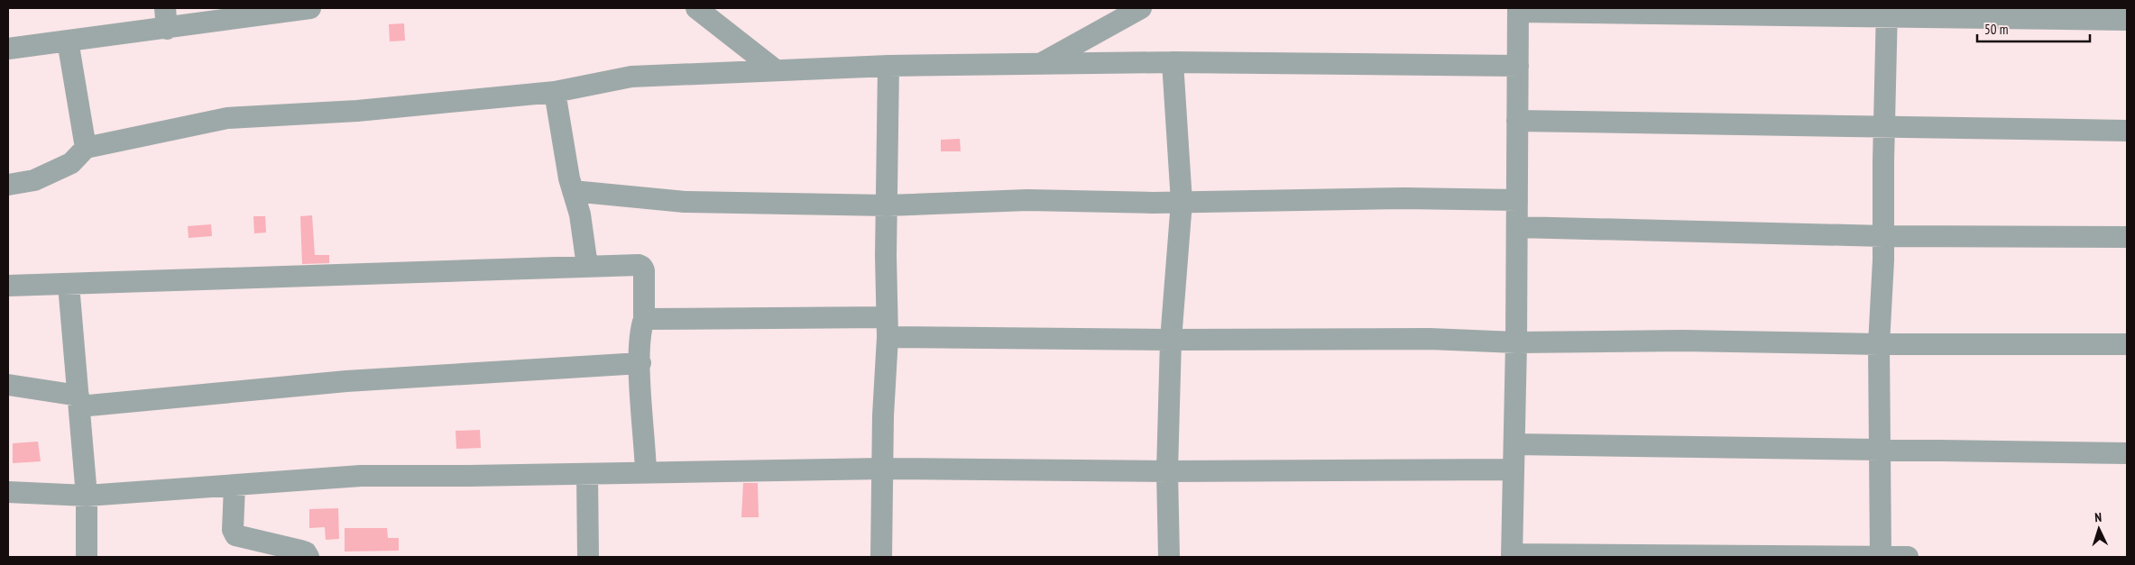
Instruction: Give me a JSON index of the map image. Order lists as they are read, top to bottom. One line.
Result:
{"scale_bar":"50 m","north":"top"}
